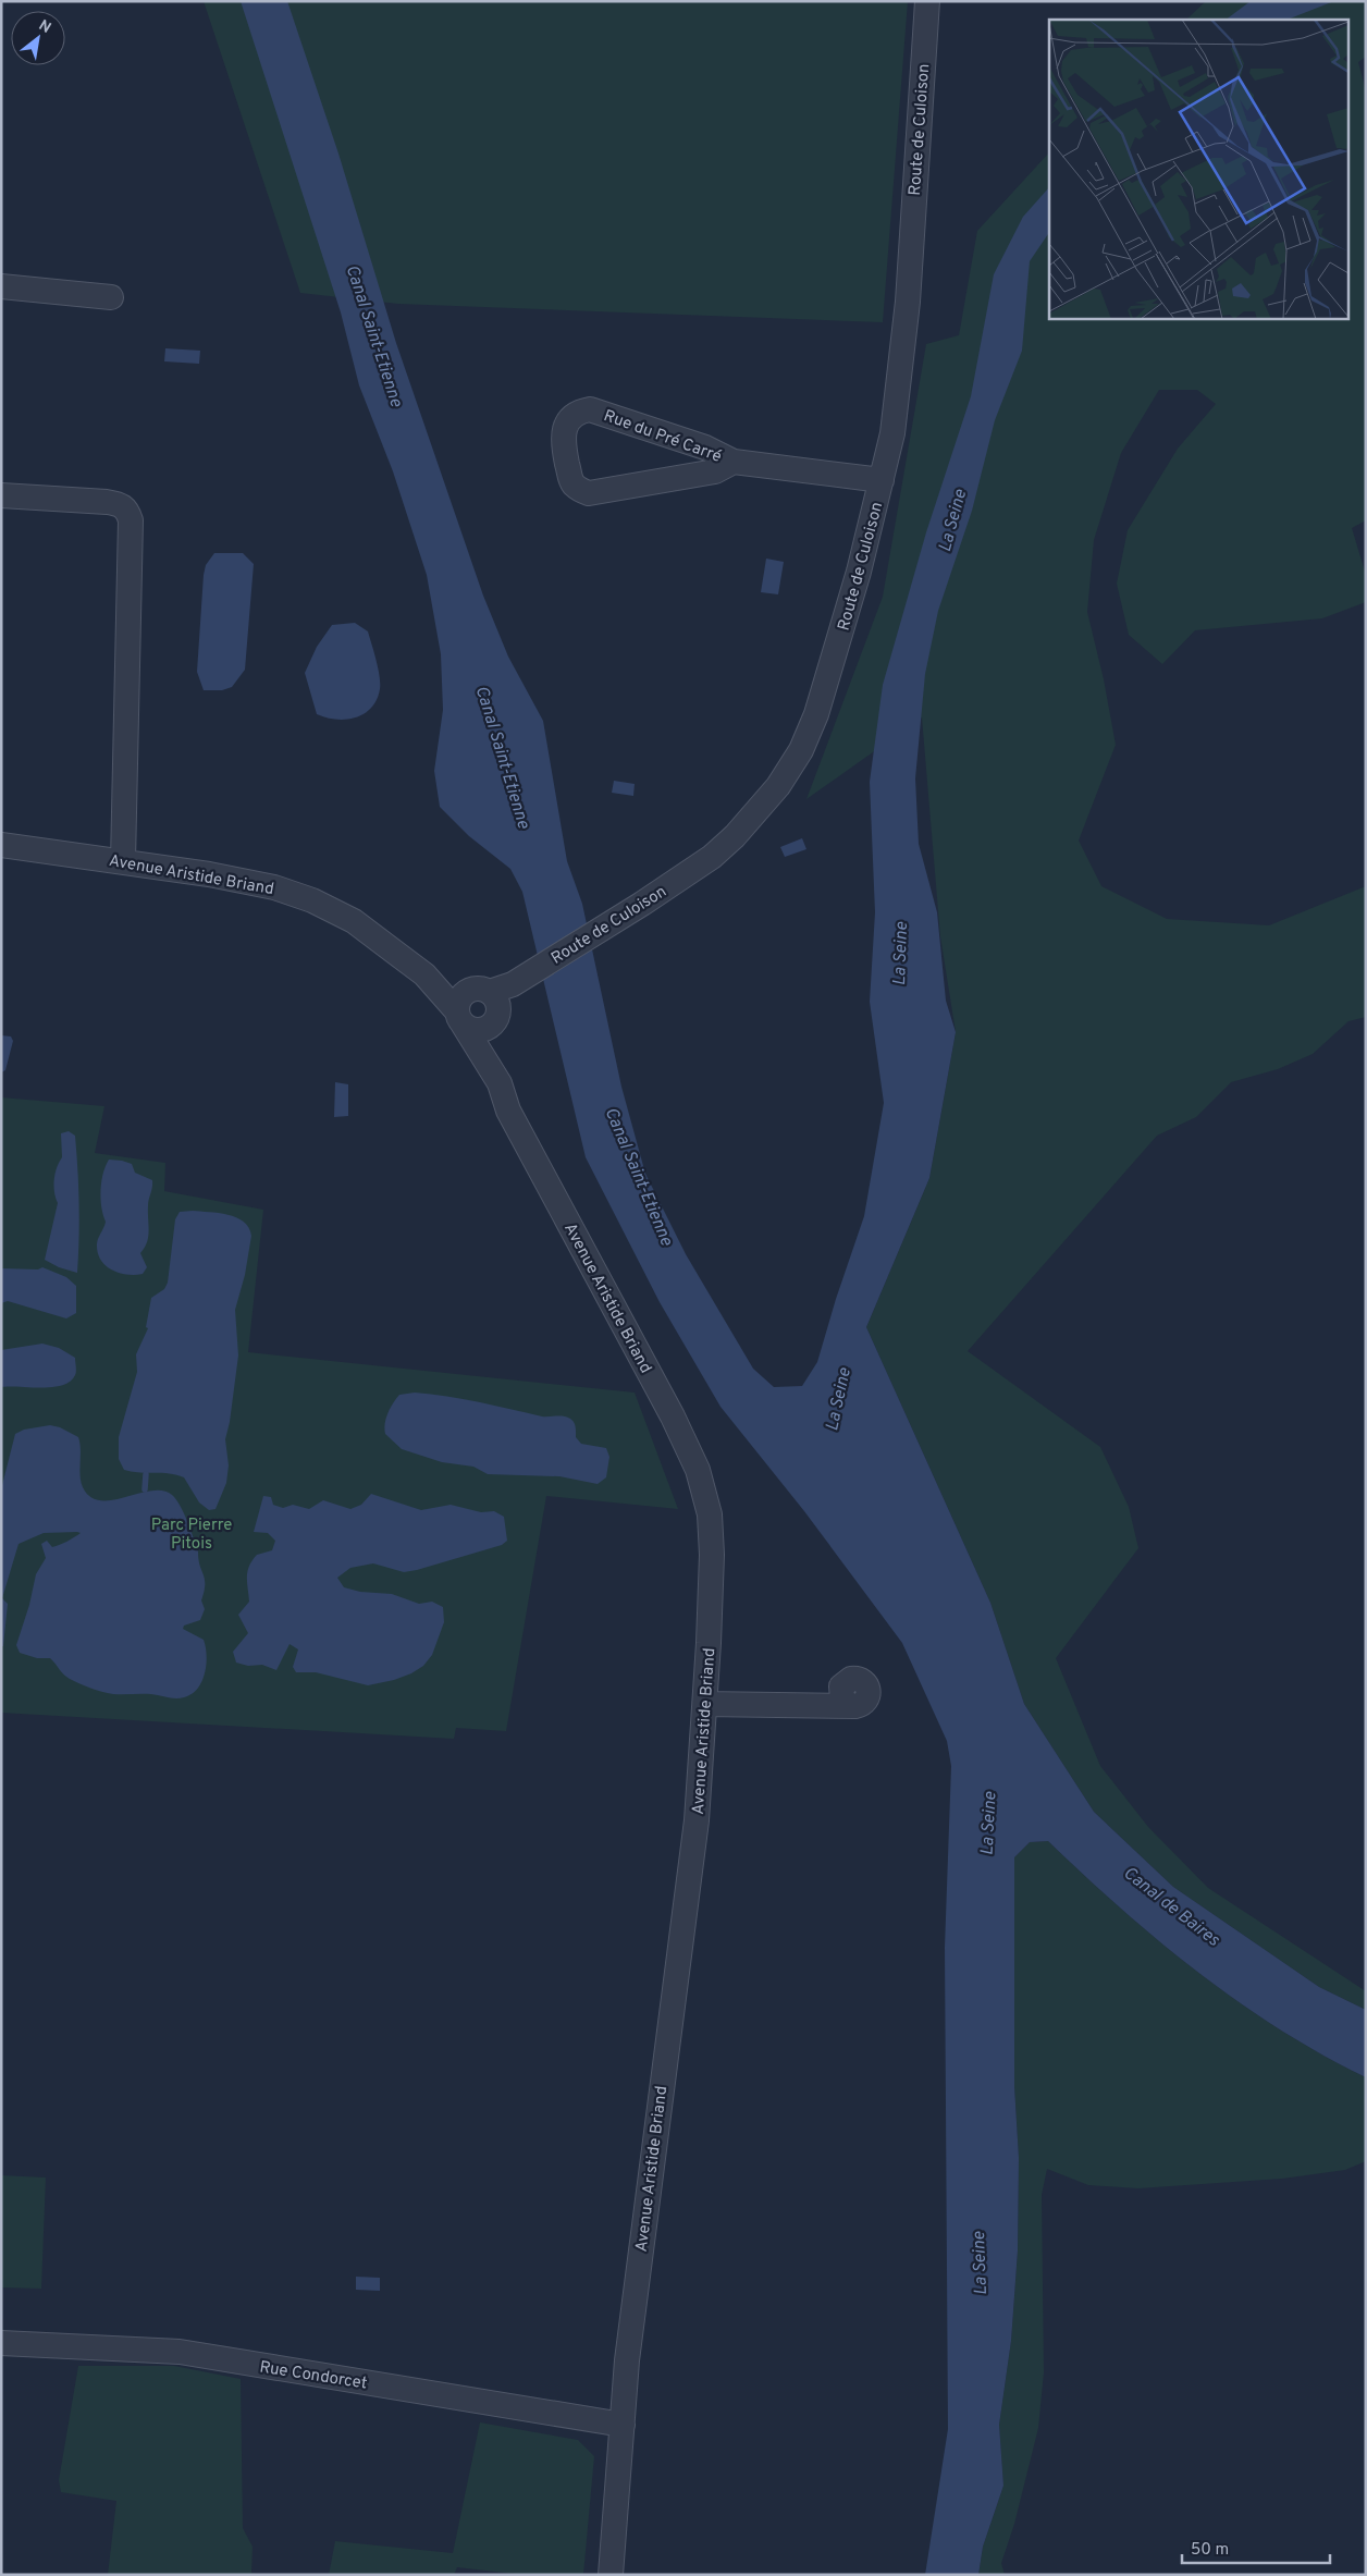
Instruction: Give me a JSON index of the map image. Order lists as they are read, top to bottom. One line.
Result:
{"streets":{"street":["Route de Culoison","Rue du Pré Carré","Avenue Aristide Briand","Rue Condorcet"]},"crossings":[["Route de Culoison","Rue du Pré Carré"],["Route de Culoison","Avenue Aristide Briand"],["Avenue Aristide Briand","Rue Condorcet"]],"water":["Canal Saint-Etienne","La Seine","Canal de Baires"],"parks":["Parc Pierre Pitois"],"scale_bar":"50 m","north":"top right"}
